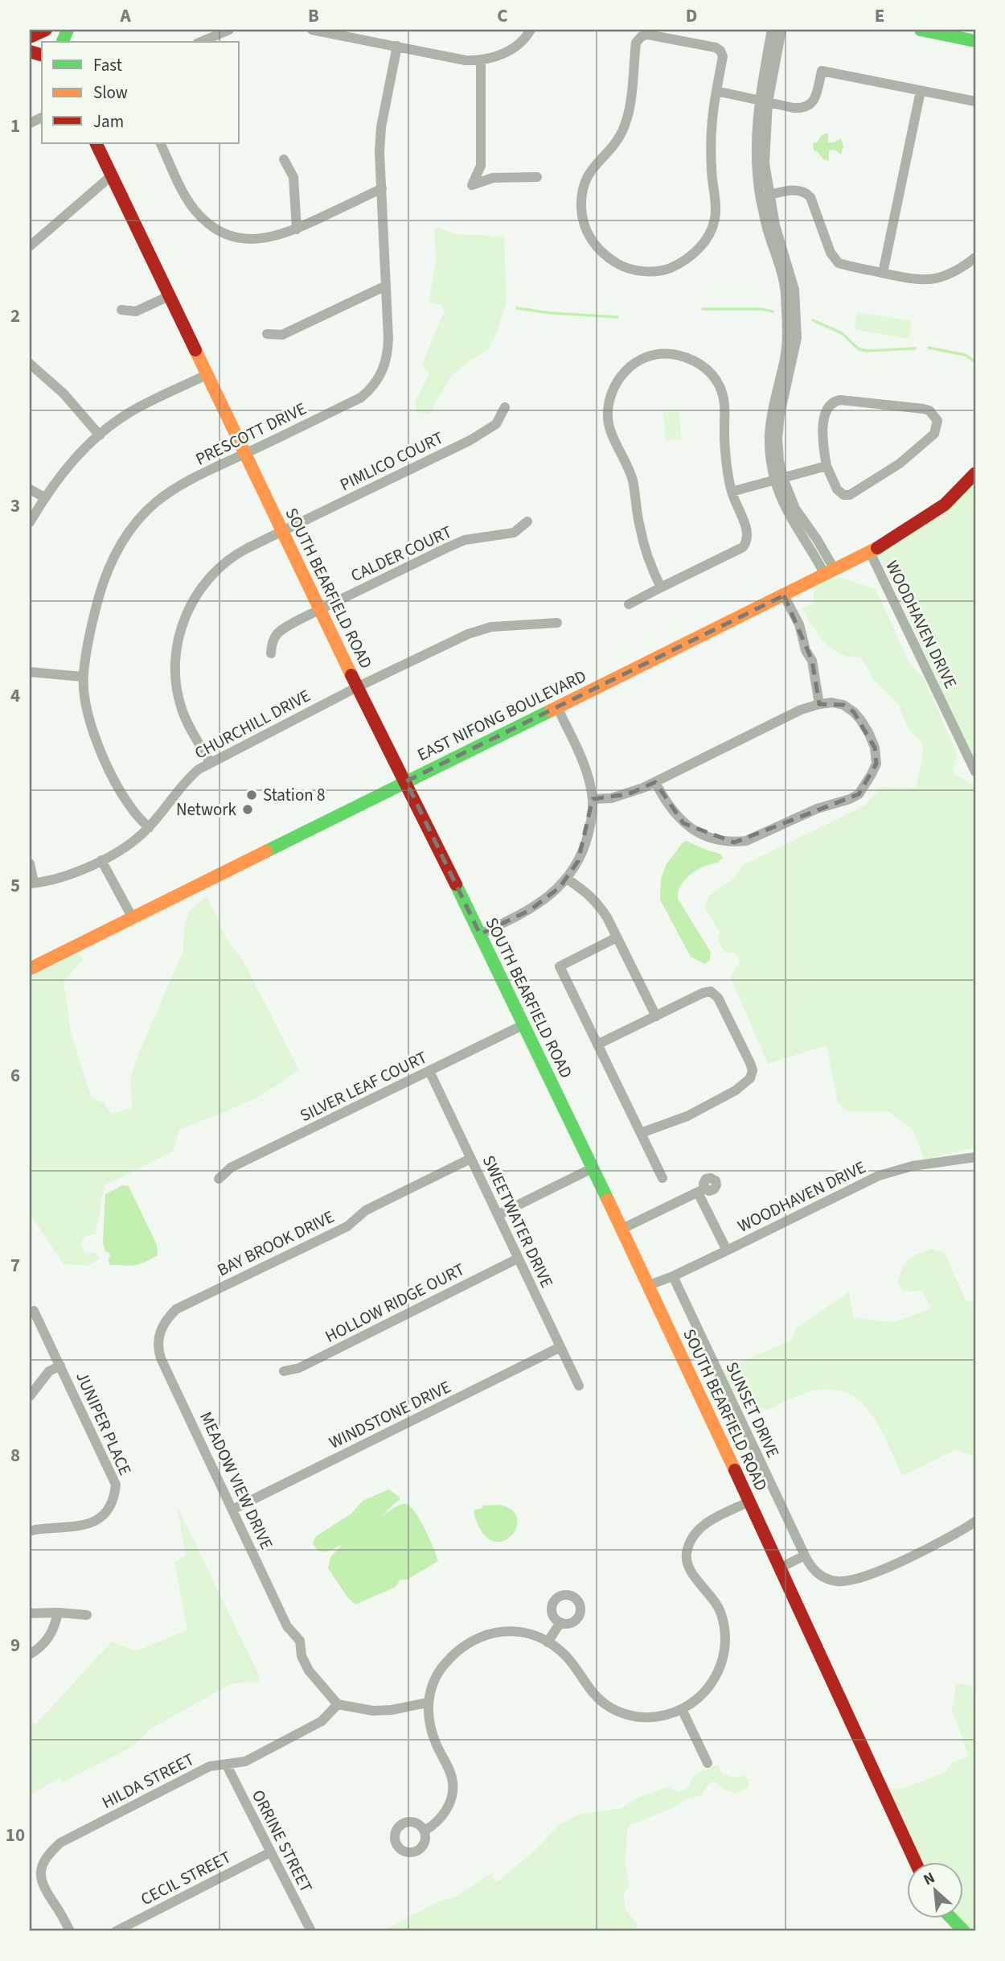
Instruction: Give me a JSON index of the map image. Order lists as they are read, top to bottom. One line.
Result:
{"streets":{"street":["PRESCOTT DRIVE","PIMLICO COURT","CALDER COURT","SOUTH BEARFIELD ROAD","WOODHAVEN DRIVE","EAST NIFONG BOULEVARD","CHURCHILL DRIVE","SILVER LEAF COURT","SWEETWATER DRIVE","BAY BROOK DRIVE","HOLLOW RIDGE OURT","SUNSET DRIVE","WINDSTONE DRIVE","JUNIPER PLACE","MEADOW VIEW DRIVE","HILDA STREET","ORRINE STREET","CECIL STREET"]},"crossings":[["PRESCOTT DRIVE","SOUTH BEARFIELD ROAD"],["PRESCOTT DRIVE","CHURCHILL DRIVE"],["PIMLICO COURT","SOUTH BEARFIELD ROAD"],["PIMLICO COURT","CHURCHILL DRIVE"],["CALDER COURT","SOUTH BEARFIELD ROAD"],["SOUTH BEARFIELD ROAD","WOODHAVEN DRIVE"],["SOUTH BEARFIELD ROAD","EAST NIFONG BOULEVARD"],["SOUTH BEARFIELD ROAD","CHURCHILL DRIVE"],["SOUTH BEARFIELD ROAD","SILVER LEAF COURT"],["WOODHAVEN DRIVE","EAST NIFONG BOULEVARD"],["WOODHAVEN DRIVE","SUNSET DRIVE"],["SILVER LEAF COURT","SWEETWATER DRIVE"],["SWEETWATER DRIVE","BAY BROOK DRIVE"],["SWEETWATER DRIVE","HOLLOW RIDGE OURT"],["SWEETWATER DRIVE","WINDSTONE DRIVE"],["BAY BROOK DRIVE","MEADOW VIEW DRIVE"],["WINDSTONE DRIVE","MEADOW VIEW DRIVE"],["MEADOW VIEW DRIVE","HILDA STREET"],["HILDA STREET","ORRINE STREET"],["ORRINE STREET","CECIL STREET"]],"places":["Station 8","Network"],"legend":["Fast","Slow","Jam"],"north":"top left","grid":{"columns":["A","B","C","D","E"],"rows":["1","2","3","4","5","6","7","8","9","10"]}}
